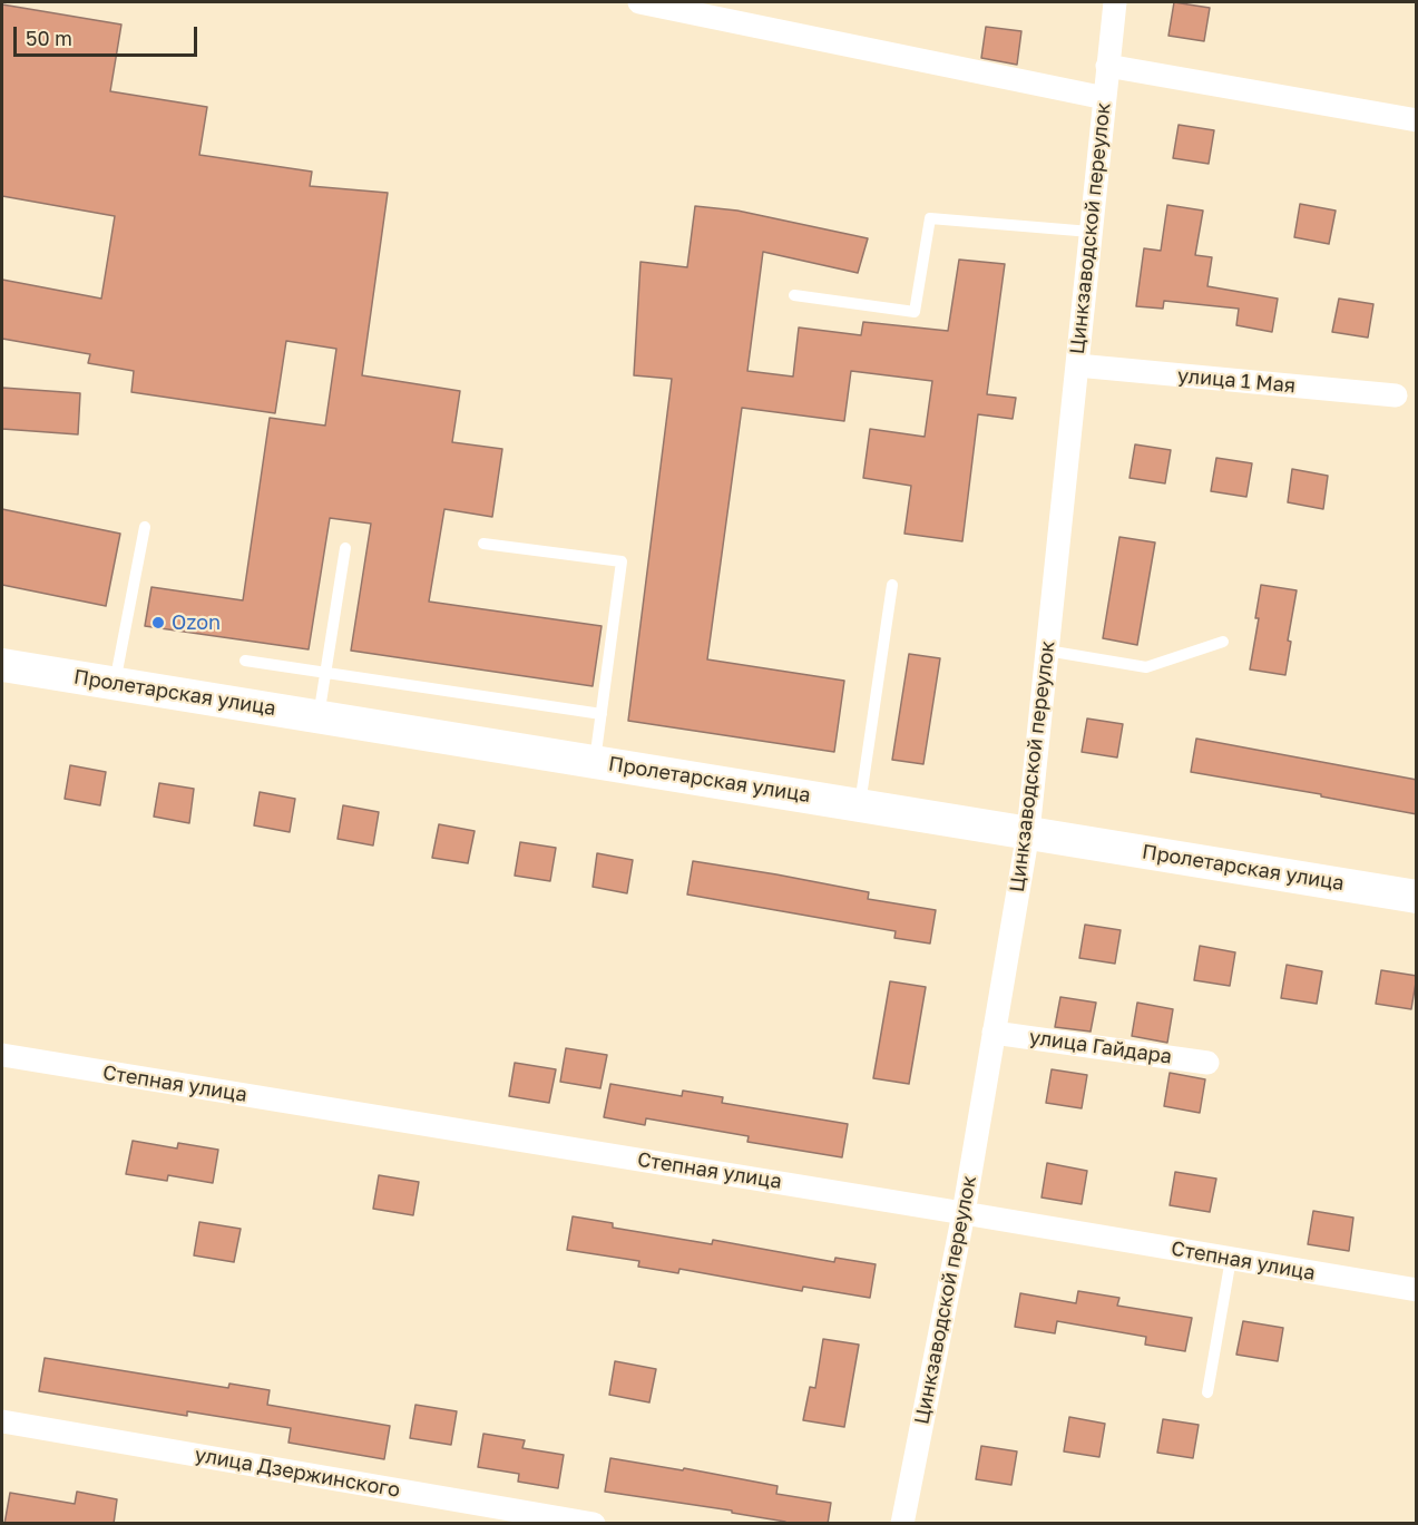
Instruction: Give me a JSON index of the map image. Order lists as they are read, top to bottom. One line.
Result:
{"streets":{"main road":["Пролетарская улица"],"street":["Цинкзаводской переулок","улица 1 Мая","улица Гайдара","Степная улица","улица Дзержинского"]},"crossings":[["Цинкзаводской переулок","улица 1 Мая"],["Цинкзаводской переулок","Пролетарская улица"],["Цинкзаводской переулок","улица Гайдара"],["Цинкзаводской переулок","Степная улица"]],"places":["Ozon"],"scale_bar":"50 m"}
